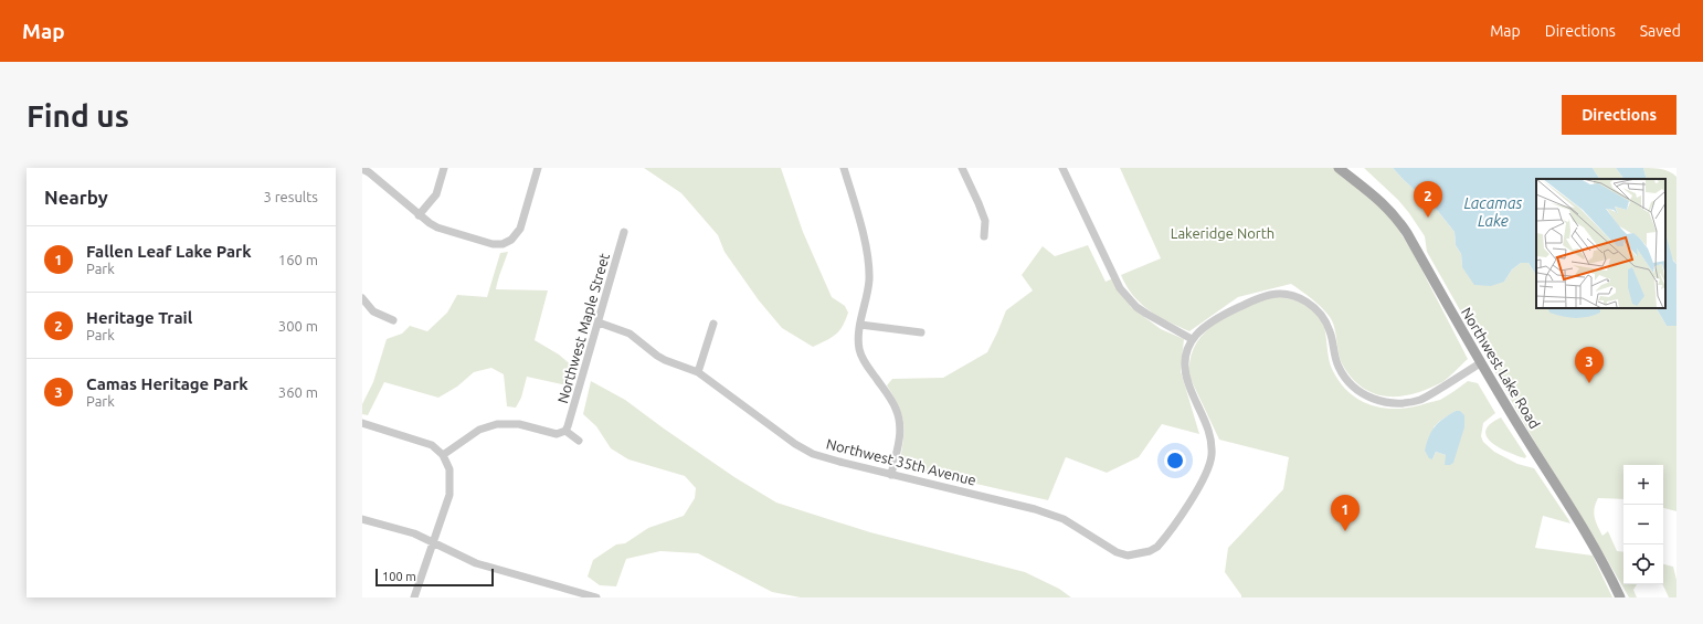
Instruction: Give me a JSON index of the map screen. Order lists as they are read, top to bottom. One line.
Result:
{"streets":{"main road":["Northwest Lake Road"],"street":["Northwest Maple Street","Northwest 35th Avenue"]},"crossings":[["Northwest Maple Street","Northwest 35th Avenue"]],"water":["Lacamas Lake"],"parks":["Lakeridge North"],"scale_bar":"100 m","page":{"header":"Map","nav":["Map","Directions","Saved"],"buttons":"Directions","title":"Find us","heading":["Nearby","3 results"],"pins":["2","3","1"],"list":[{"mark":"1","name":"Fallen Leaf Lake Park","note":"Park","value":"160 m"},{"mark":"2","name":"Heritage Trail","note":"Park","value":"300 m"},{"mark":"3","name":"Camas Heritage Park","note":"Park","value":"360 m"}],"map_buttons":["+","−"],"scale":"100 m"}}
